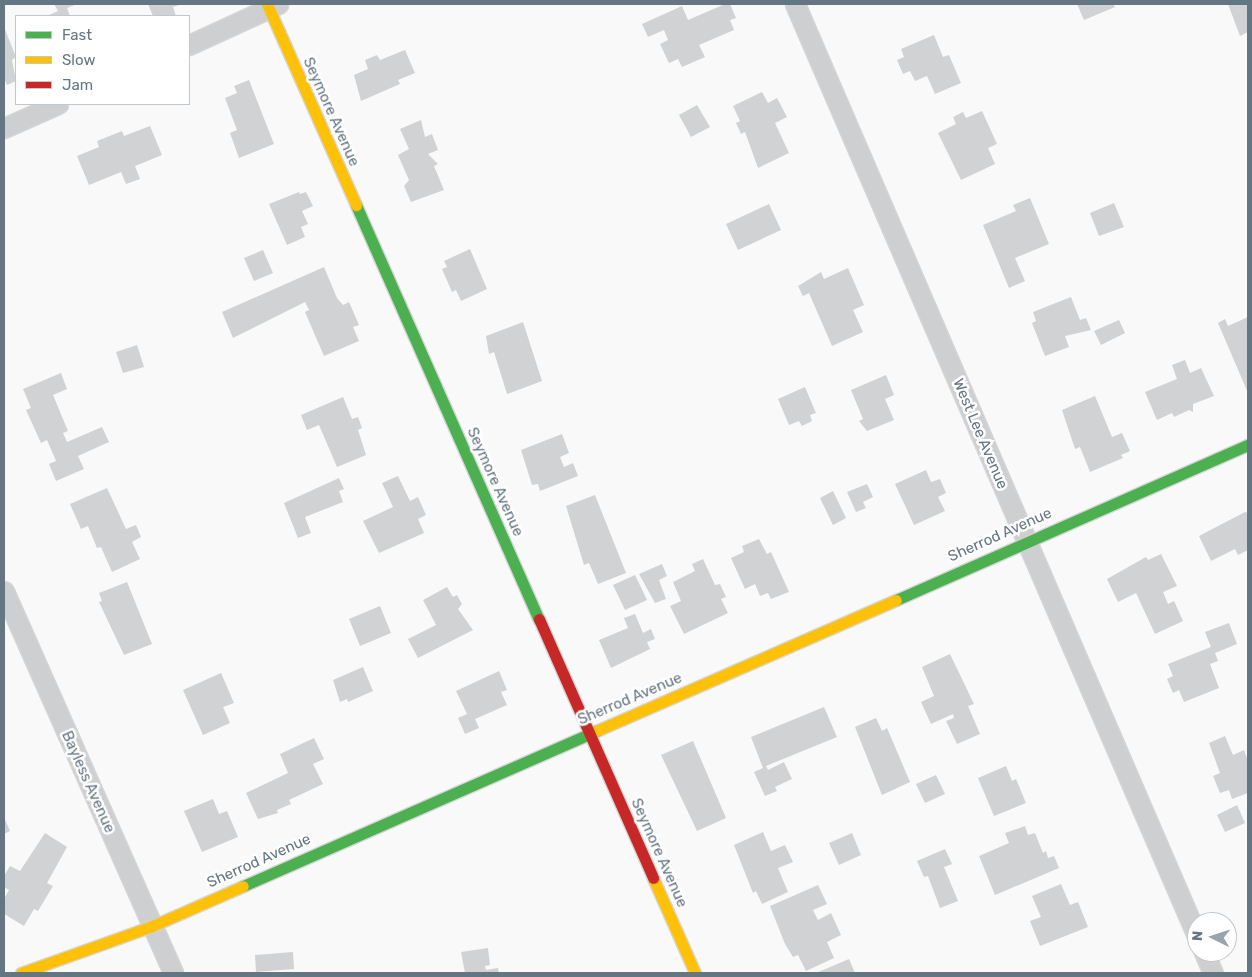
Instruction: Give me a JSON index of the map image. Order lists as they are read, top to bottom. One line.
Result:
{"streets":{"street":["Seymore Avenue","West Lee Avenue","Sherrod Avenue","Bayless Avenue"]},"crossings":[["Seymore Avenue","Sherrod Avenue"],["West Lee Avenue","Sherrod Avenue"],["Sherrod Avenue","Bayless Avenue"]],"legend":["Fast","Slow","Jam"],"north":"left"}
